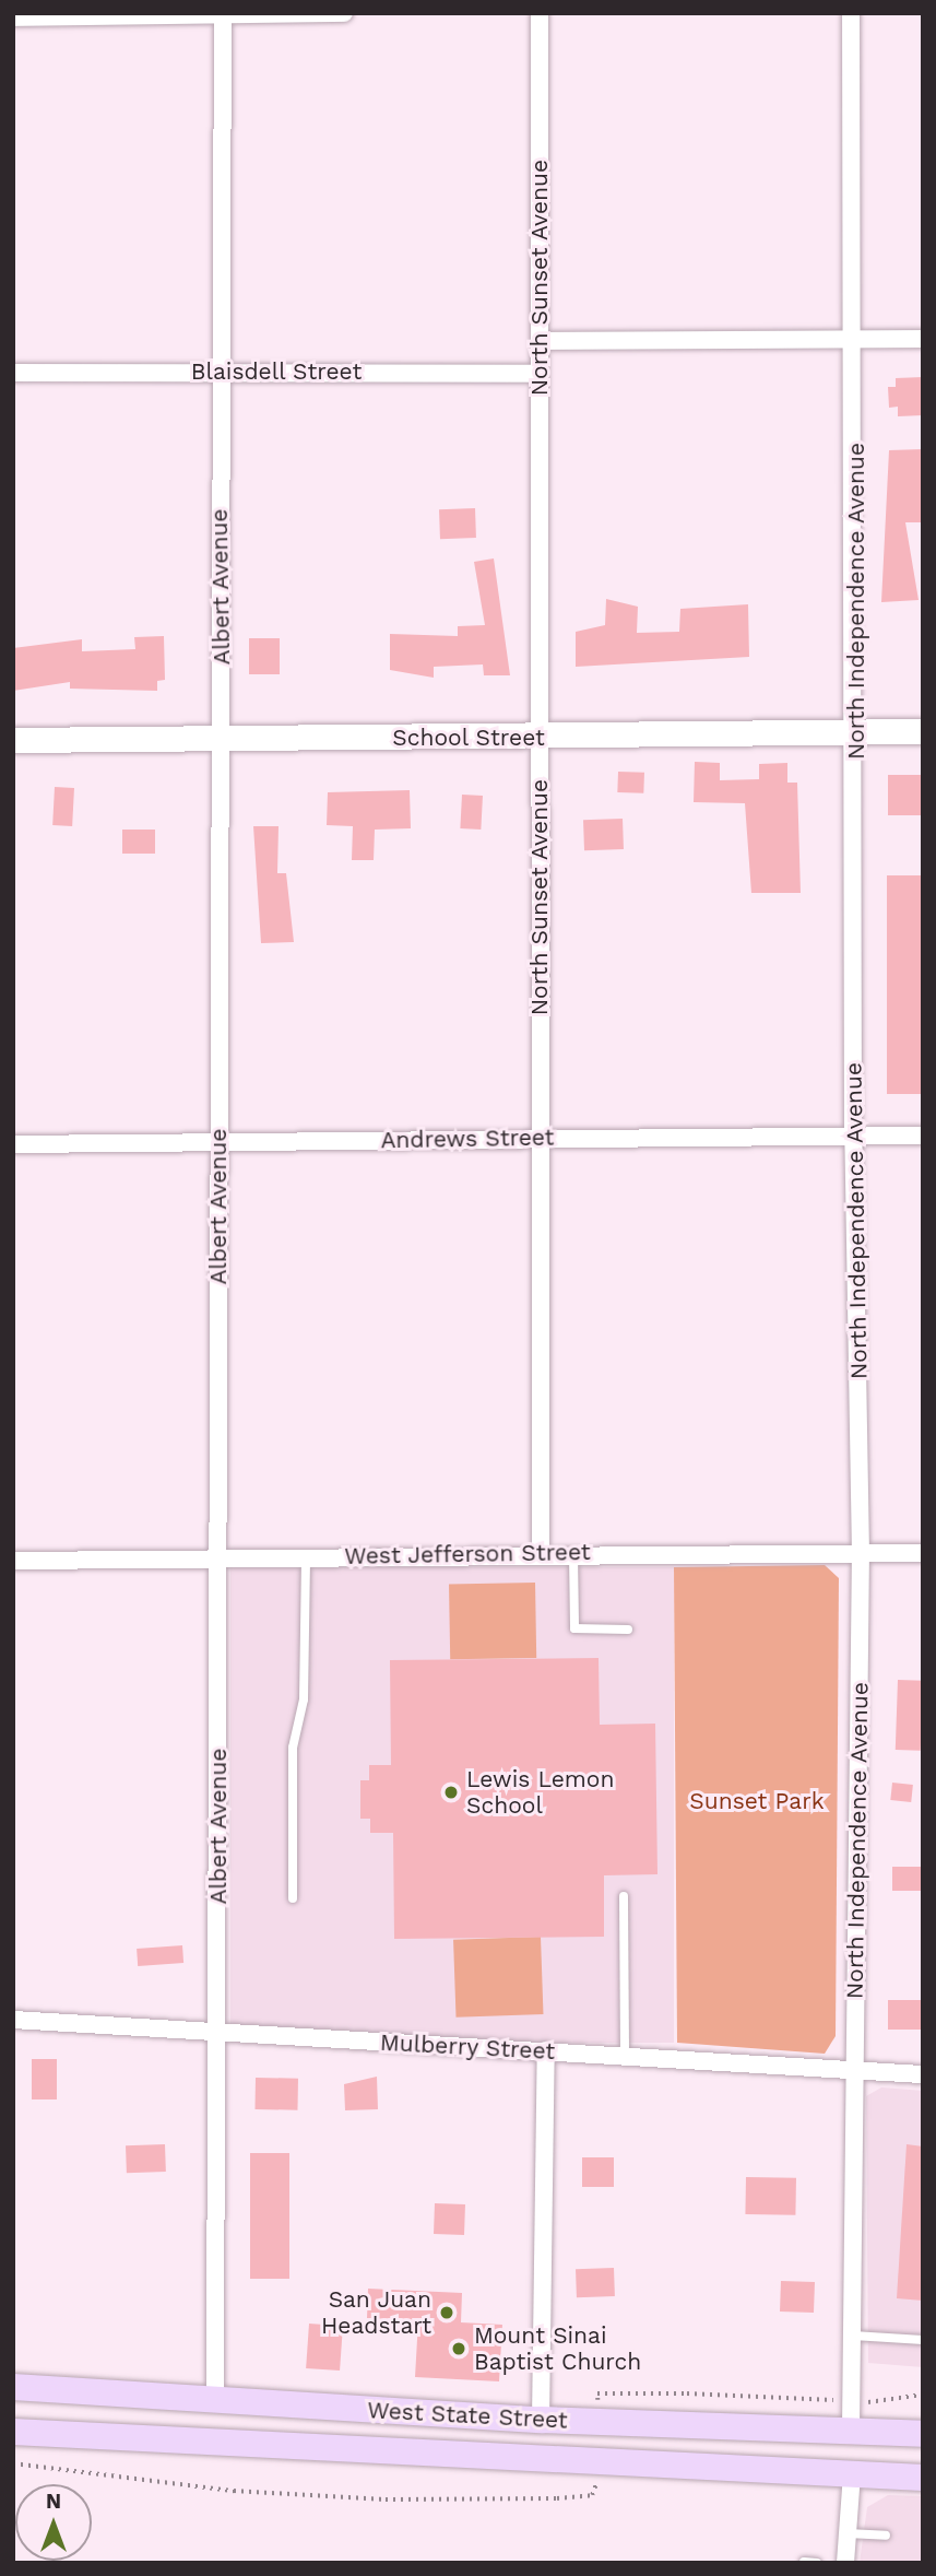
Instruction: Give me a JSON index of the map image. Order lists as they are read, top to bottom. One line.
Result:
{"streets":{"main road":["School Street","West State Street"],"street":["North Sunset Avenue","Blaisdell Street","Albert Avenue","North Independence Avenue","Andrews Street","West Jefferson Street","Mulberry Street"]},"crossings":[["North Sunset Avenue","Blaisdell Street"],["North Sunset Avenue","School Street"],["North Sunset Avenue","Andrews Street"],["North Sunset Avenue","West Jefferson Street"],["Blaisdell Street","Albert Avenue"],["Albert Avenue","School Street"],["Albert Avenue","Andrews Street"],["Albert Avenue","West Jefferson Street"],["Albert Avenue","Mulberry Street"],["Albert Avenue","West State Street"],["North Independence Avenue","School Street"],["North Independence Avenue","Andrews Street"],["North Independence Avenue","West Jefferson Street"],["North Independence Avenue","Mulberry Street"],["North Independence Avenue","West State Street"]],"parks":["Sunset Park"],"places":["Lewis Lemon School","San Juan Headstart","Mount Sinai Baptist Church"],"north":"top"}
